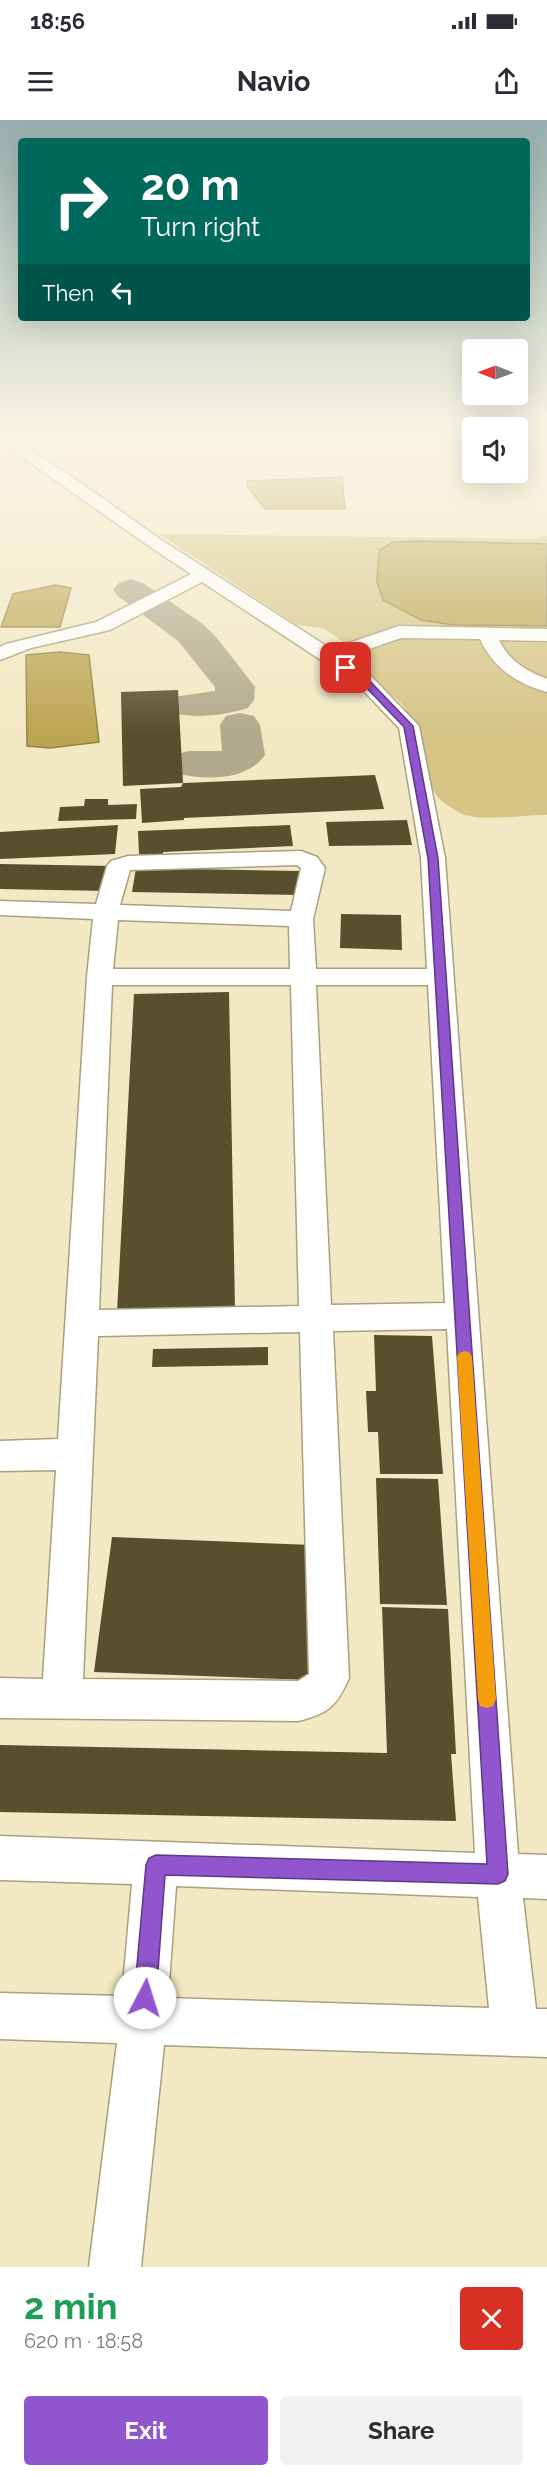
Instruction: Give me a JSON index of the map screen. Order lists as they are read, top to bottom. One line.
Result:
{"north":"left","page":{"status":"18:56","header":"Navio","turn":["20 m","Turn right"],"then":"Then","heading":["2 min","620 m · 18:58"],"buttons":["Exit","Share"]}}
